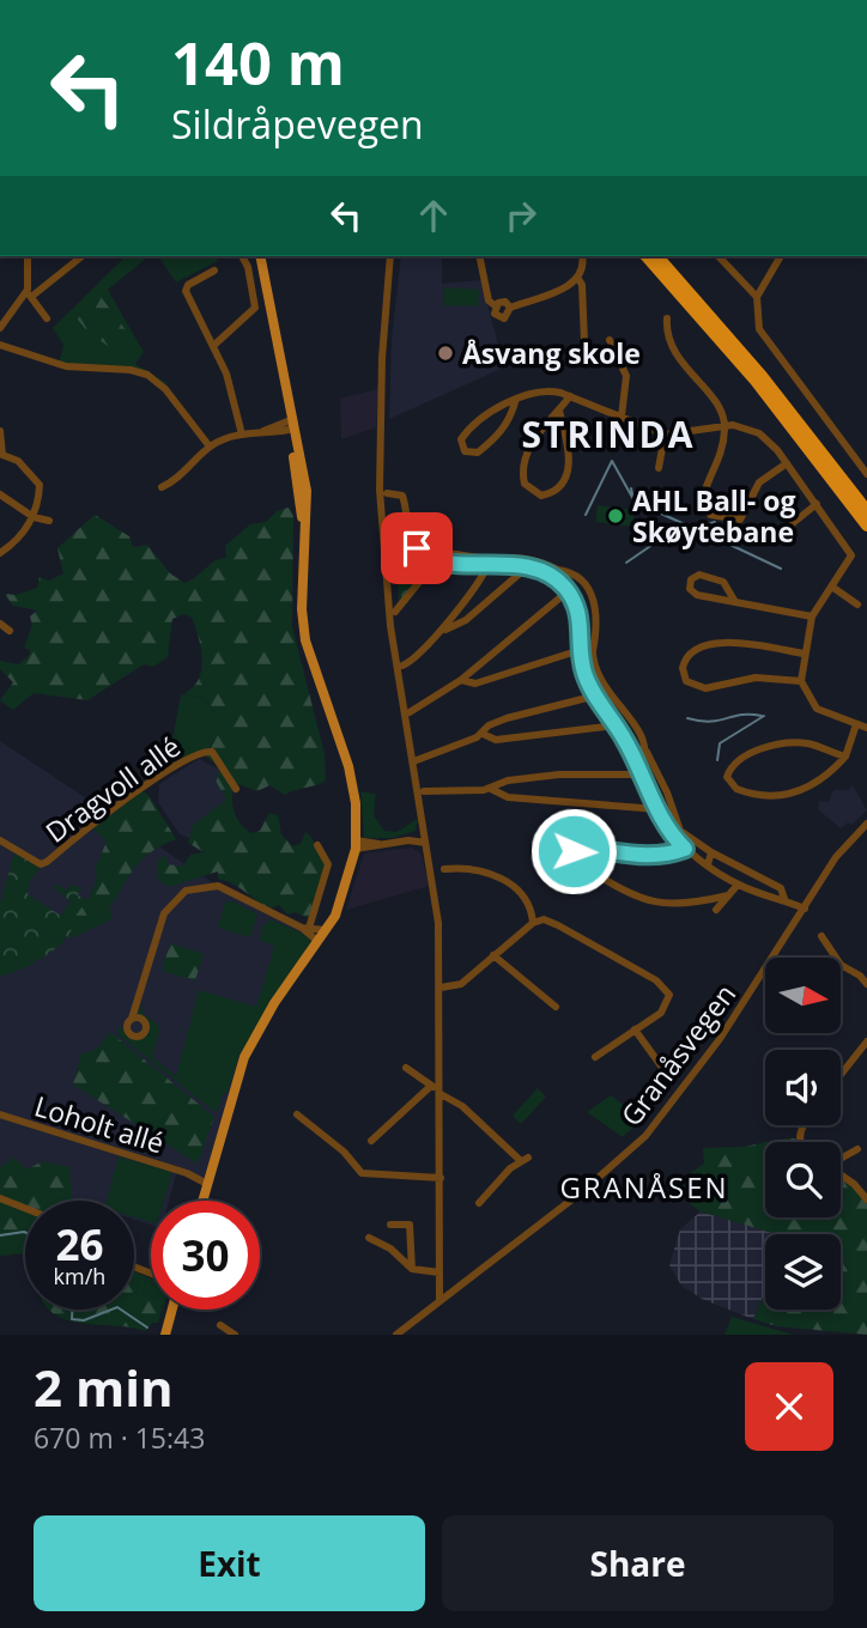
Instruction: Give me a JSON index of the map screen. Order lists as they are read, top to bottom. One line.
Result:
{"streets":{"street":["Dragvoll allé","Granåsvegen","Loholt allé"]},"districts":["STRINDA","GRANÅSEN"],"places":["Åsvang skole","AHL Ball- og Skøytebane"],"north":"right","page":{"turn":["140 m","Sildråpevegen"],"speed":"26 km/h","limit":"30","heading":["2 min","670 m · 15:43"],"buttons":["Exit","Share"]}}
